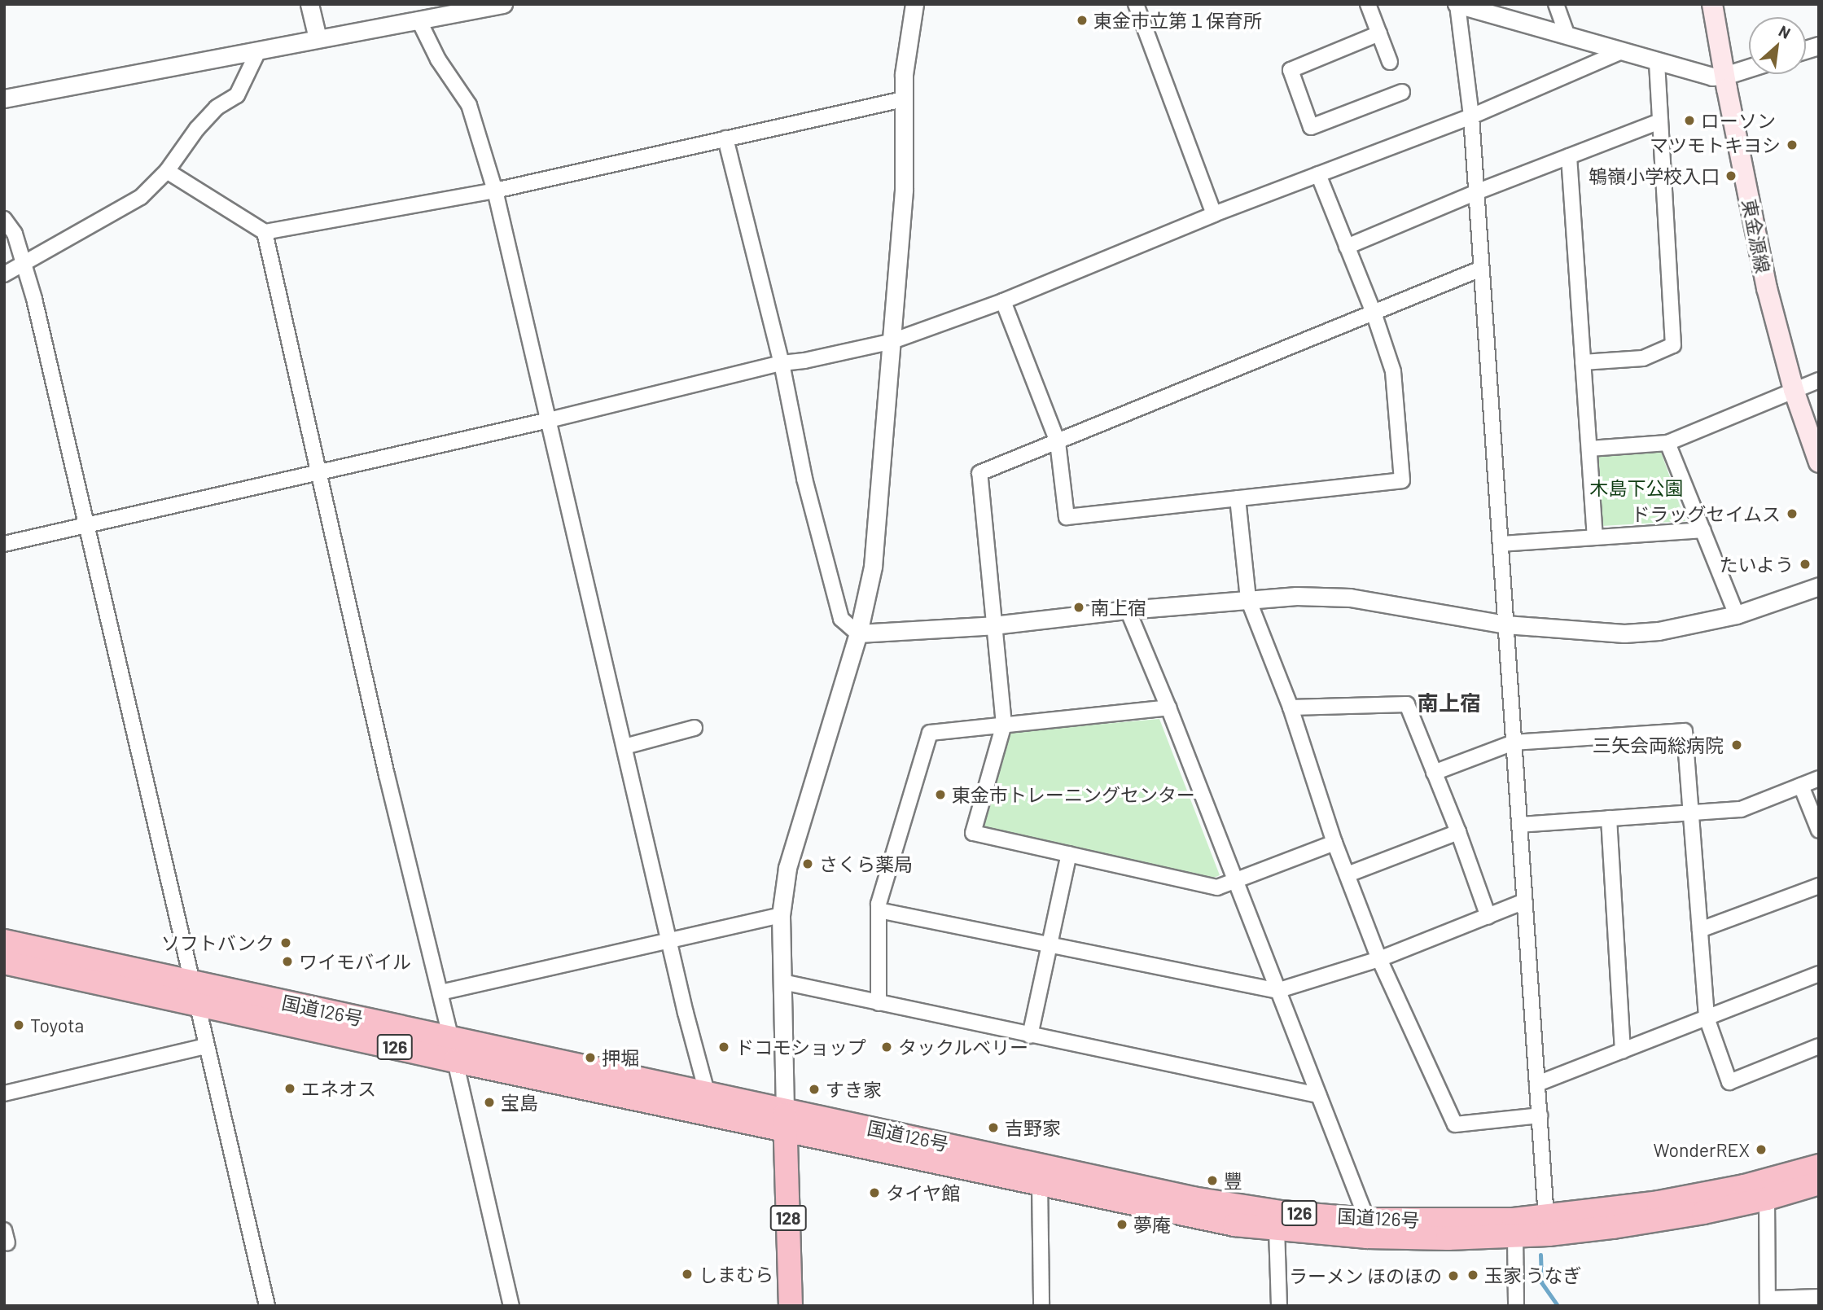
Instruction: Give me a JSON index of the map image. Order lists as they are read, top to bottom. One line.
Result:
{"streets":{"highway":["国道126号","126","128"],"main road":["東金源線"]},"crossings":[["国道126号","128"]],"districts":["南上宿"],"parks":["木島下公園"],"places":["東金市立第１保育所","ローソン","マツモトキヨシ","鵇嶺小学校入口","ドラッグセイムス","たいよう","南上宿","三矢会両総病院","東金市トレーニングセンター","さくら薬局","ソフトバンク","ワイモバイル","Toyota","ドコモショップ","タックルベリー","押堀","エネオス","すき家","宝島","吉野家","WonderREX","豐","タイヤ館","夢庵","しまむら","玉家 うなぎ","ラーメン ほのほの"],"north":"top right"}
